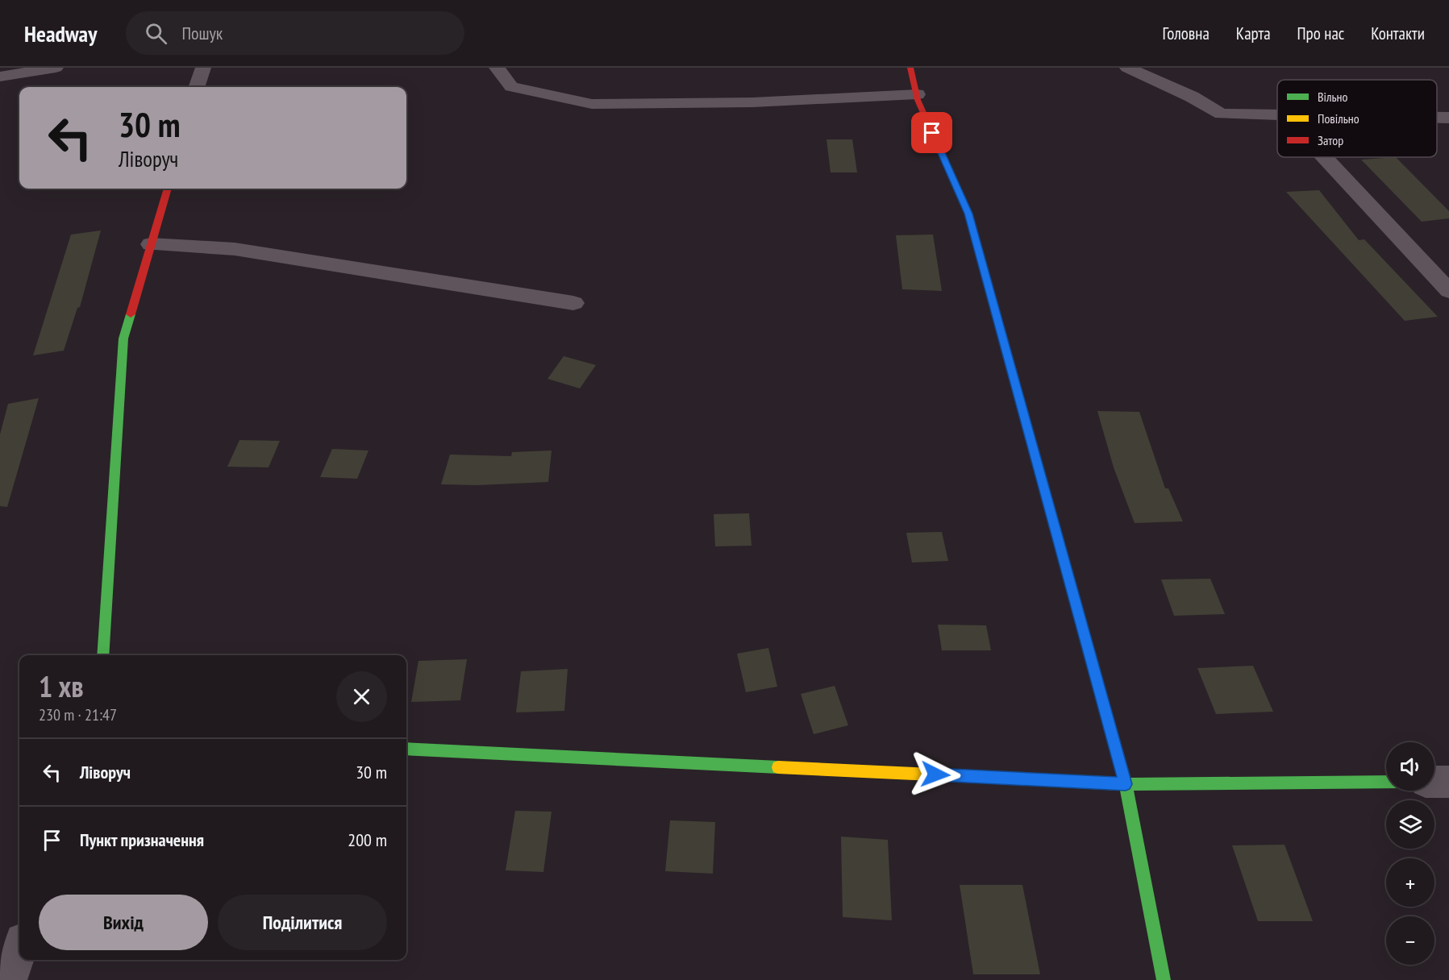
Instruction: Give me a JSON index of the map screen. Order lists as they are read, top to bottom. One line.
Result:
{"legend":["Вільно","Повільно","Затор"],"page":{"header":"Headway","search":"Пошук","nav":["Головна","Карта","Про нас","Контакти"],"turn":["30 m","Ліворуч"],"heading":["1 хв","230 m · 21:47"],"list":[{"name":"Ліворуч","value":"30 m"},{"name":"Пункт призначення","value":"200 m"}],"map_buttons":["+","−"],"buttons":["Вихід","Поділитися"]}}
